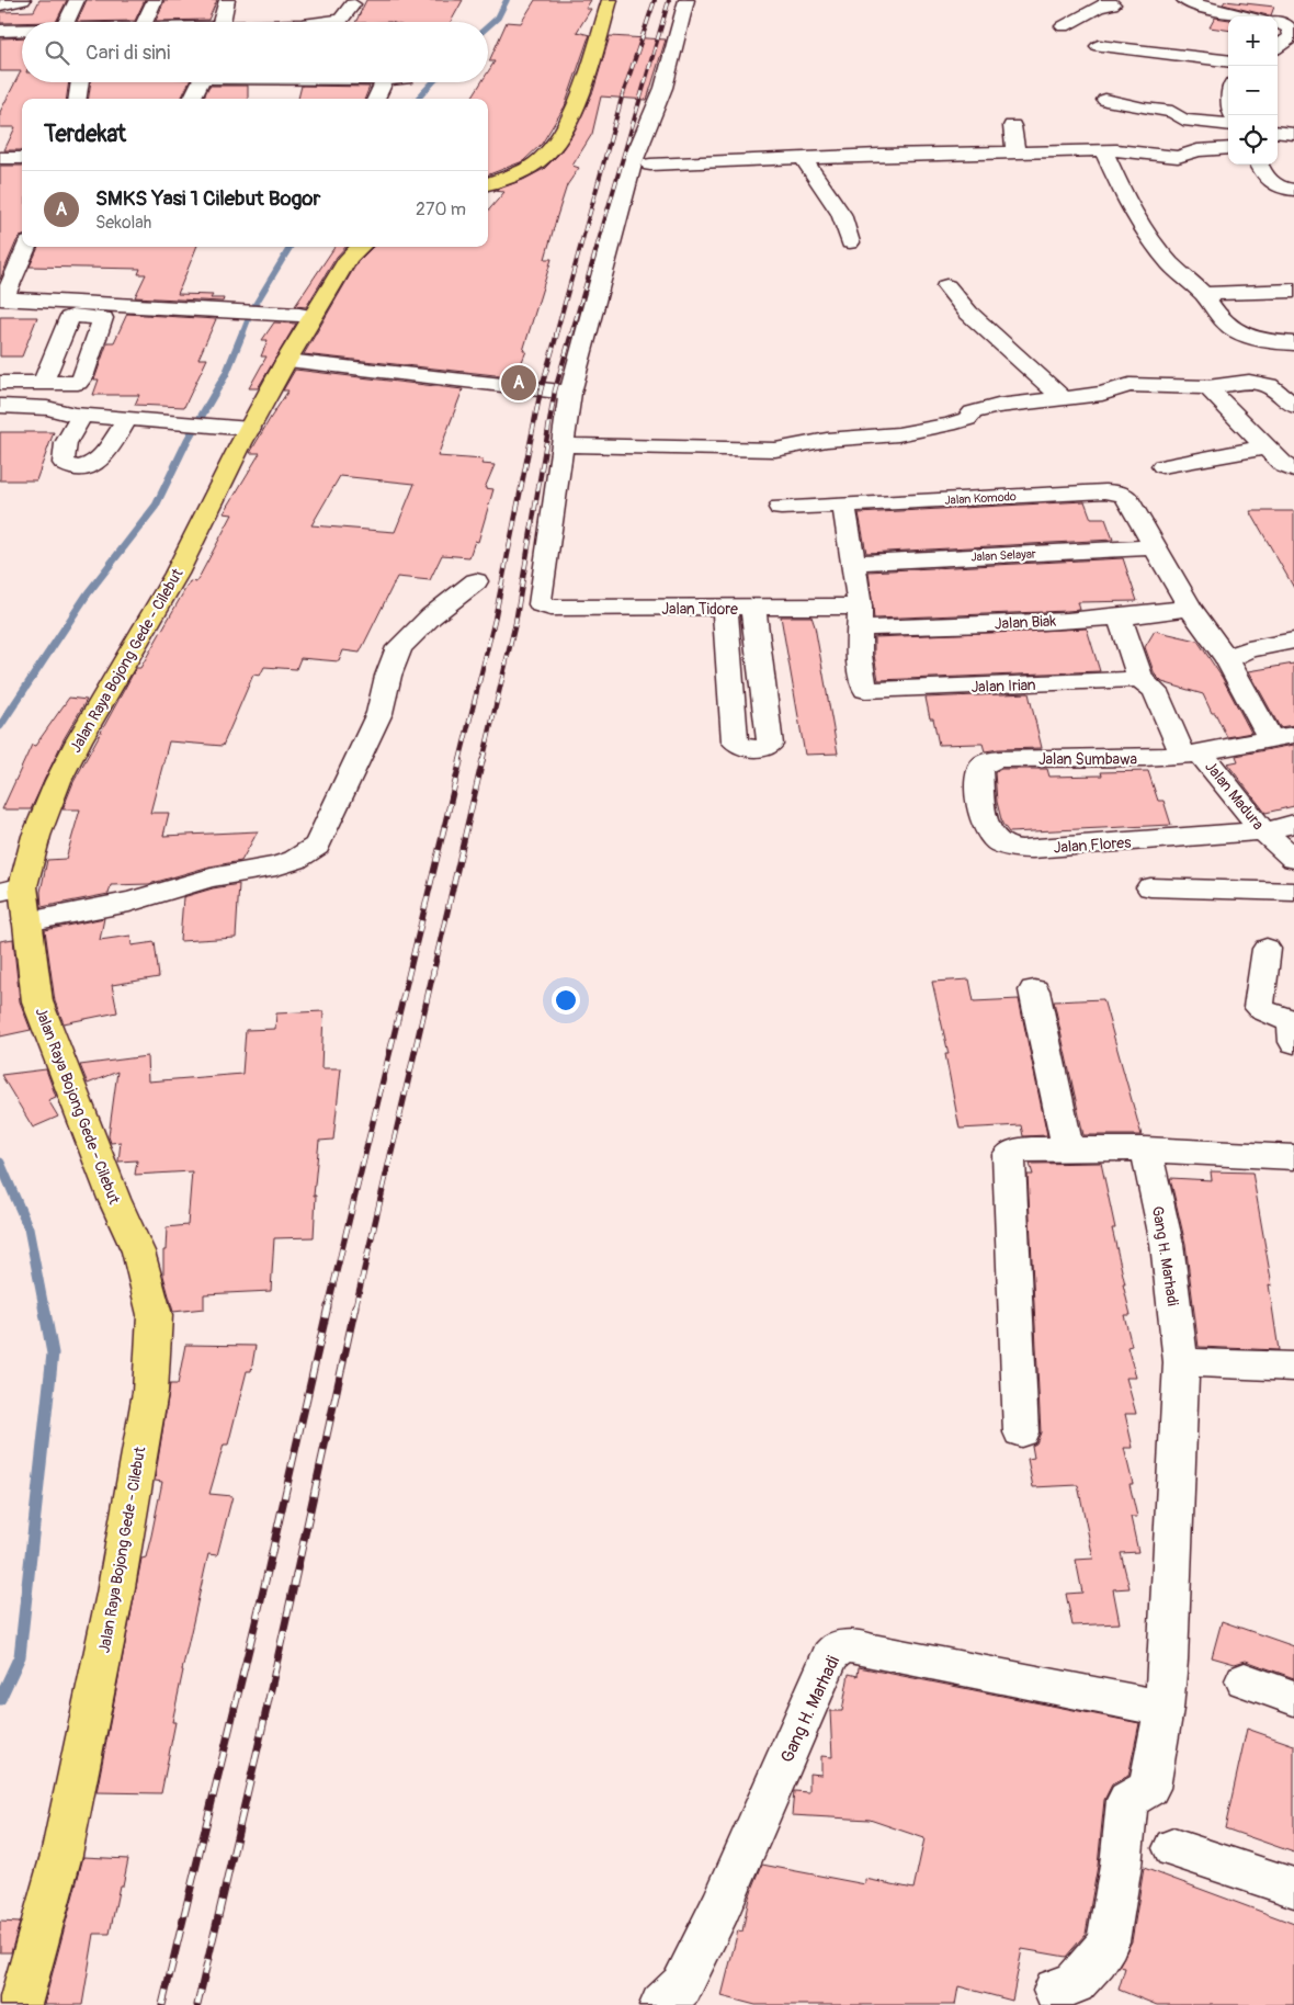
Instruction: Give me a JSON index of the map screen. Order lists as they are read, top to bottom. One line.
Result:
{"streets":{"main road":["Jalan Raya Bojong Gede - Cilebut"],"street":["Jalan Komodo","Jalan Selayar","Jalan Tidore","Jalan Biak","Jalan Irian","Jalan Sumbawa","Jalan Madura","Jalan Flores","Gang H. Marhadi"]},"crossings":[["Jalan Komodo","Jalan Selayar"],["Jalan Tidore","Jalan Biak"],["Jalan Tidore","Jalan Irian"],["Jalan Biak","Jalan Irian"],["Jalan Irian","Jalan Madura"],["Jalan Sumbawa","Jalan Madura"],["Jalan Sumbawa","Jalan Flores"],["Jalan Madura","Jalan Flores"]],"page":{"map_buttons":["+","−"],"search":"Cari di sini","heading":"Terdekat","list":[{"mark":"A","name":"SMKS Yasi 1 Cilebut Bogor","note":"Sekolah","value":"270 m"}],"pins":"A"}}
